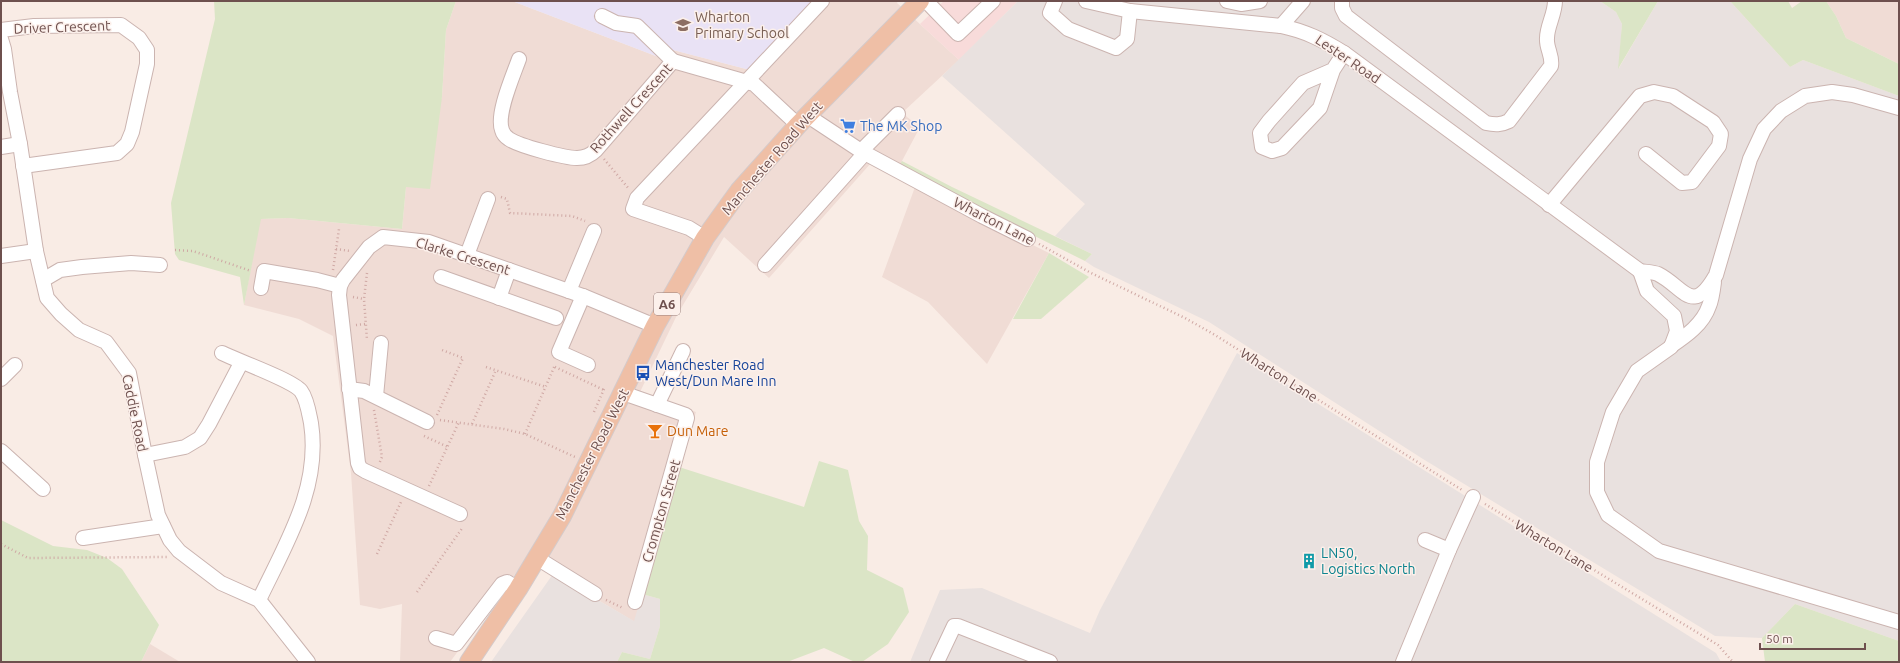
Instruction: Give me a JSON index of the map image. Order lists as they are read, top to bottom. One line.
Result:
{"streets":{"main road":["Manchester Road West","A6"],"street":["Driver Crescent","Lester Road","Rothwell Crescent","Wharton Lane","Clarke Crescent","Caddie Road","Crompton Street"]},"crossings":[["Driver Crescent","Caddie Road"],["Rothwell Crescent","Manchester Road West"],["Rothwell Crescent","Wharton Lane"],["Manchester Road West","Wharton Lane"],["Manchester Road West","Clarke Crescent"],["Manchester Road West","Crompton Street"]],"places":{"school or university":["Wharton Primary School"],"supermarket":["The MK Shop"],"bus stop":["Manchester Road West/Dun Mare Inn"],"bar":["Dun Mare"],"building":["LN50, Logistics North"]},"scale_bar":"50 m"}
